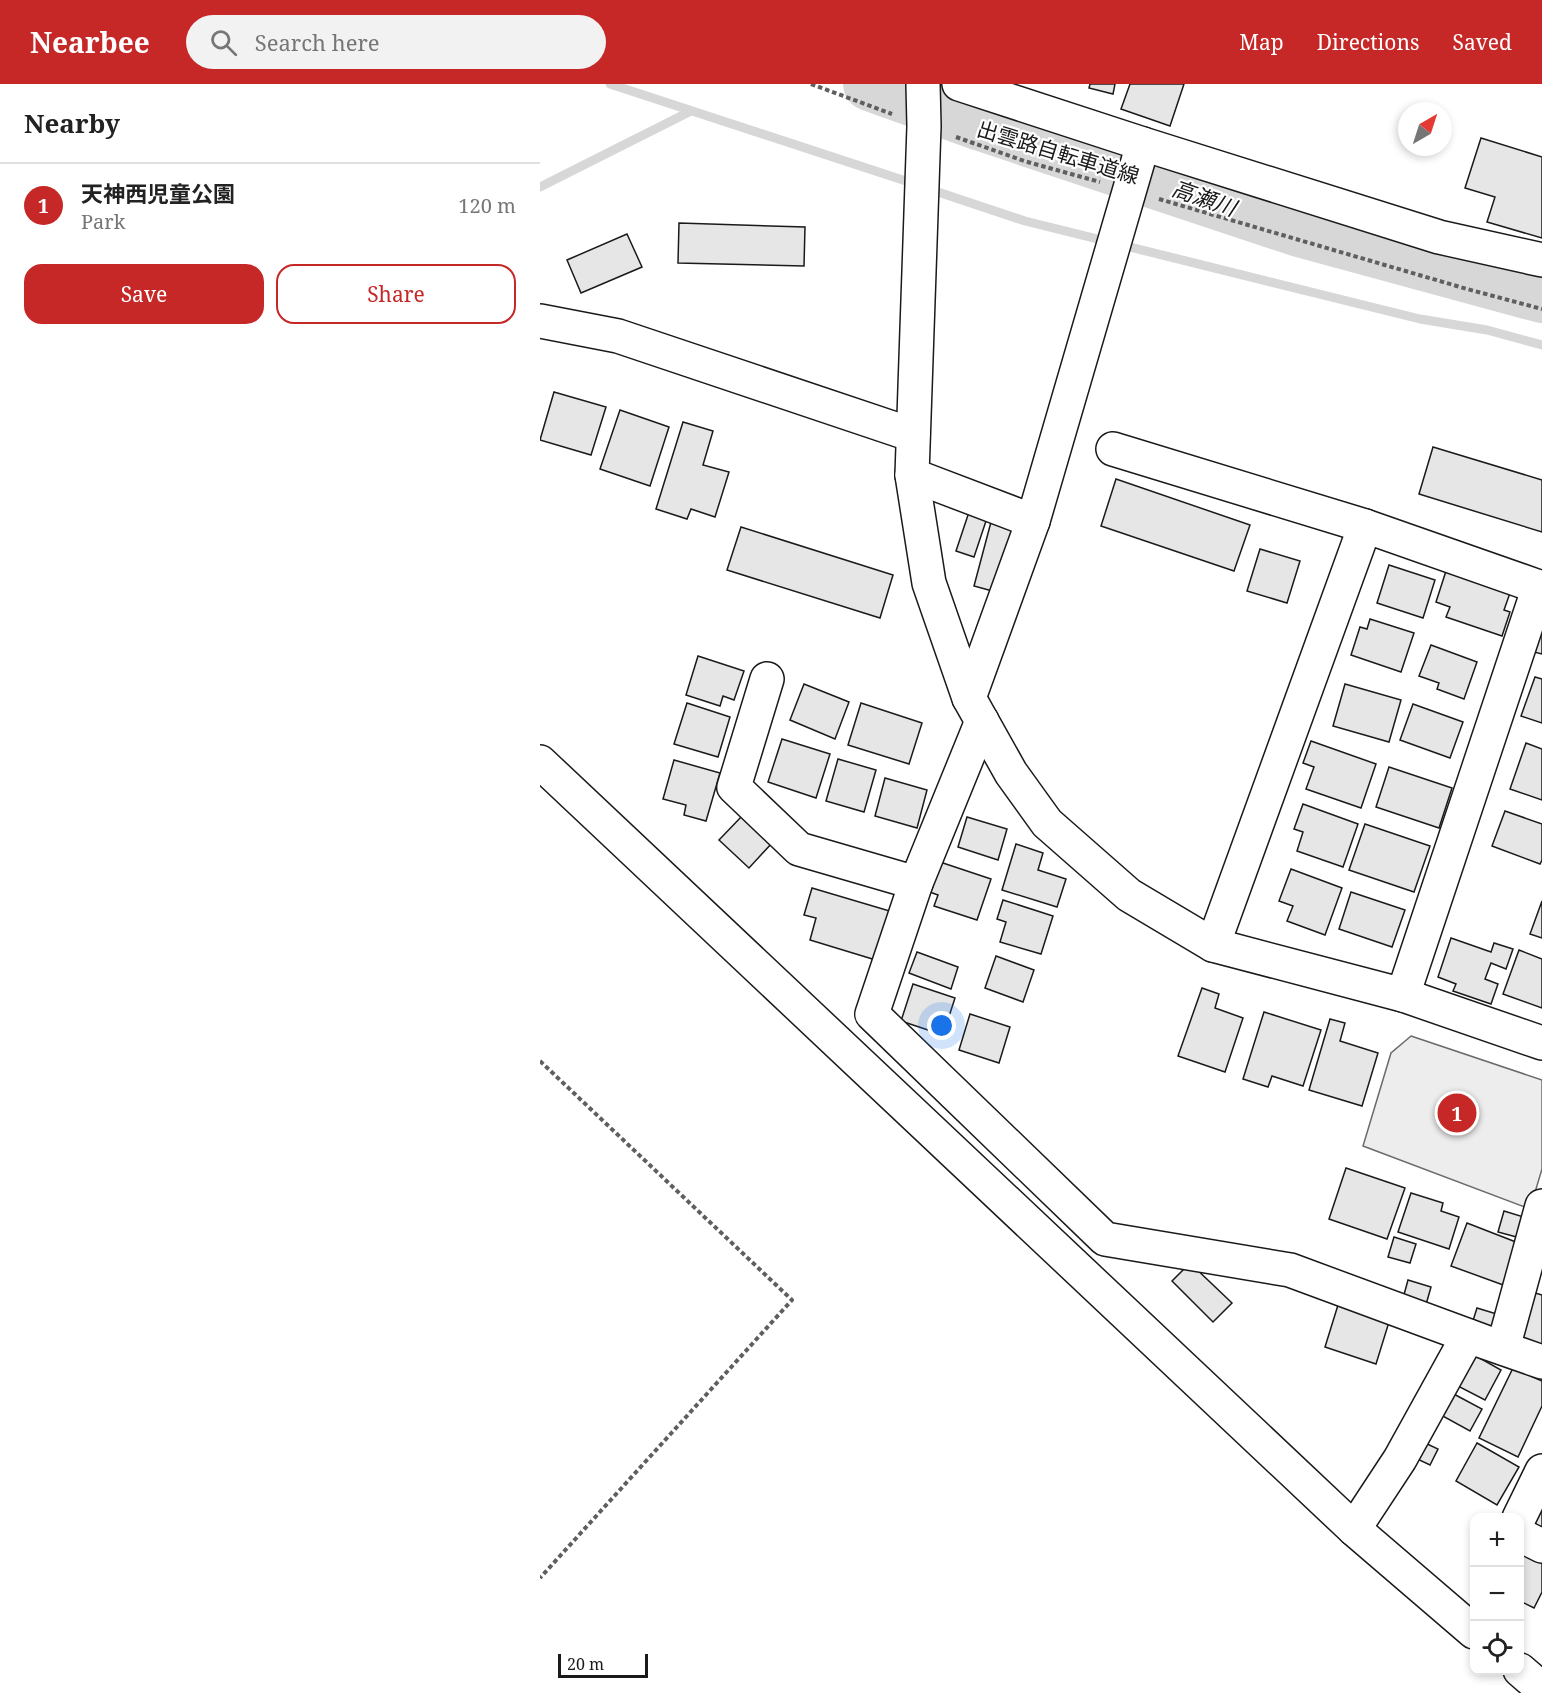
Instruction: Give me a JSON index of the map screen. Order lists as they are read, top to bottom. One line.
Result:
{"streets":{"path":["出雲路自転車道線"]},"water":["高瀬川"],"scale_bar":"20 m","north":"top right","page":{"header":"Nearbee","search":"Search here","nav":["Map","Directions","Saved"],"heading":"Nearby","list":[{"mark":"1","name":"天神西児童公園","note":"Park","value":"120 m"}],"buttons":["Save","Share"],"pins":"1","map_buttons":["+","−"],"scale":"20 m"}}
